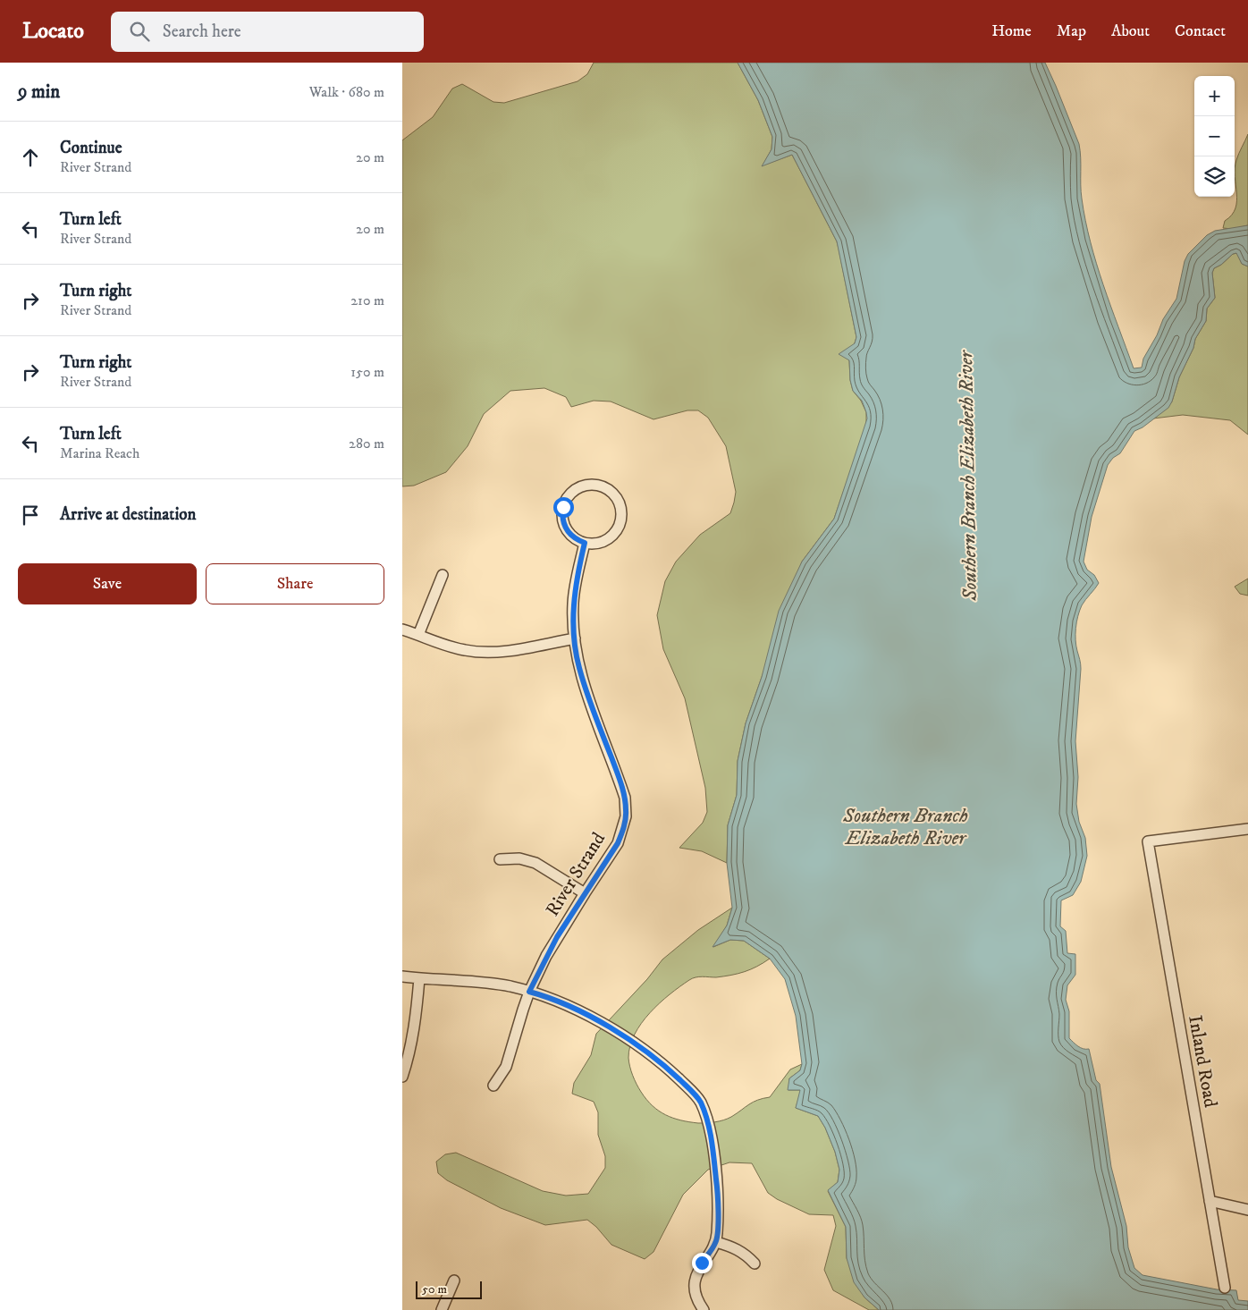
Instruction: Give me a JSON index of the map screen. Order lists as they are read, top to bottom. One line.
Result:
{"streets":{"street":["River Strand","Inland Road"]},"water":["Southern Branch Elizabeth River"],"scale_bar":"50 m","page":{"header":"Locato","search":"Search here","nav":["Home","Map","About","Contact"],"heading":["9 min","Walk · 680 m"],"map_buttons":["+","−"],"list":[["Continue","River Strand","20 m"],["Turn left","River Strand","20 m"],["Turn right","River Strand","210 m"],["Turn right","River Strand","150 m"],["Turn left","Marina Reach","280 m"],"Arrive at destination"],"buttons":["Save","Share"],"scale":"50 m"}}
